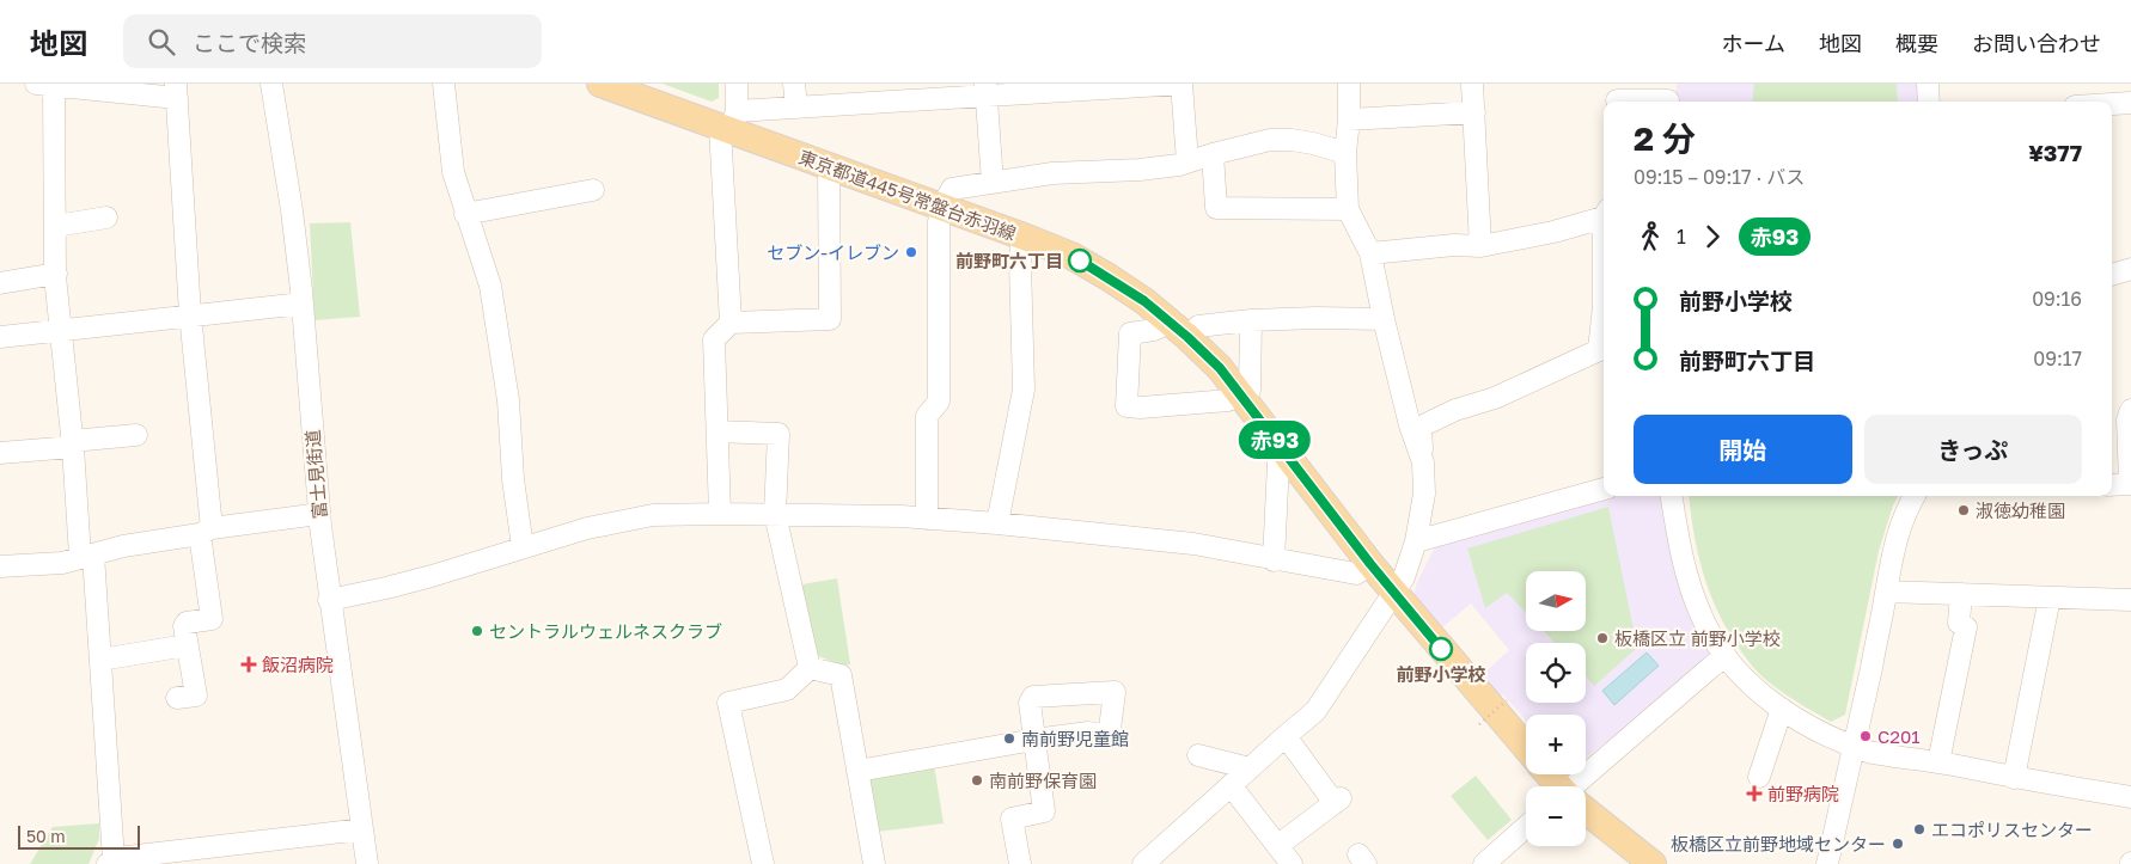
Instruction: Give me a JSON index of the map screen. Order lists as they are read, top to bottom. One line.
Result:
{"streets":{"main road":["東京都道445号常盤台赤羽線"],"street":["富士見街道"]},"places":{"other":["セブン-イレブン","前野町六丁目","淑徳幼稚園","セントラルウェルネスクラブ","板橋区立 前野小学校","前野小学校","C201","南前野児童館","南前野保育園","エコポリスセンター","板橋区立前野地域センター"],"health":["飯沼病院","前野病院"]},"lines":["bus line 赤93"],"scale_bar":"50 m","north":"right","page":{"header":"地図","search":"ここで検索","nav":["ホーム","地図","概要","お問い合わせ"],"on_map":"赤93","heading":["2 分","09:15 – 09:17 · バス","¥377"],"legs":["1","赤93"],"list":[{"name":"前野小学校","value":"09:16"},{"name":"前野町六丁目","value":"09:17"}],"buttons":["開始","きっぷ"],"map_buttons":["+","−"],"scale":"50 m"}}
